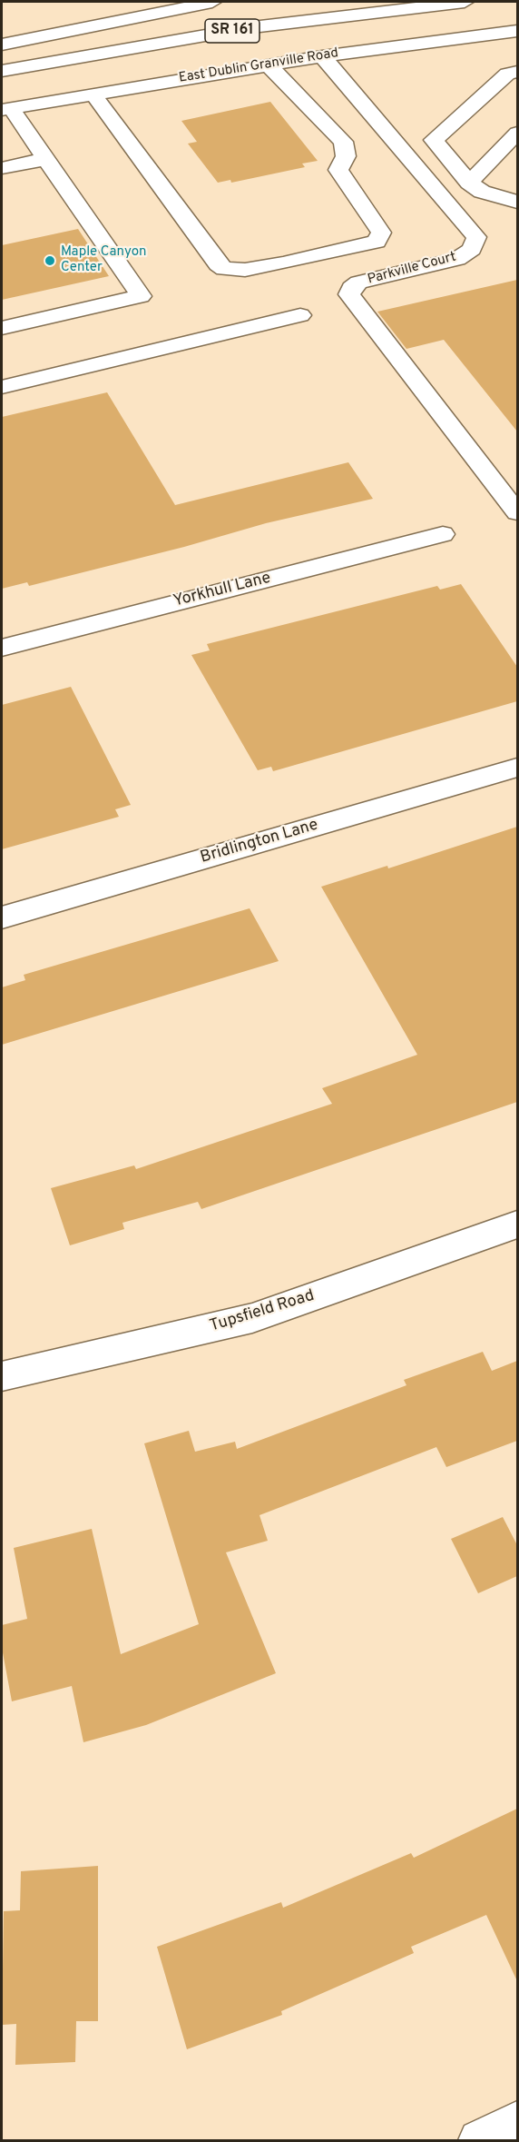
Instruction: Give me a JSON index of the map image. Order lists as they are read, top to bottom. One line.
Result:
{"streets":{"main road":["SR 161","East Dublin Granville Road","Parkville Court","Yorkhull Lane","Bridlington Lane","Tupsfield Road"]},"crossings":[["East Dublin Granville Road","Parkville Court"]],"places":["Maple Canyon Center"]}
